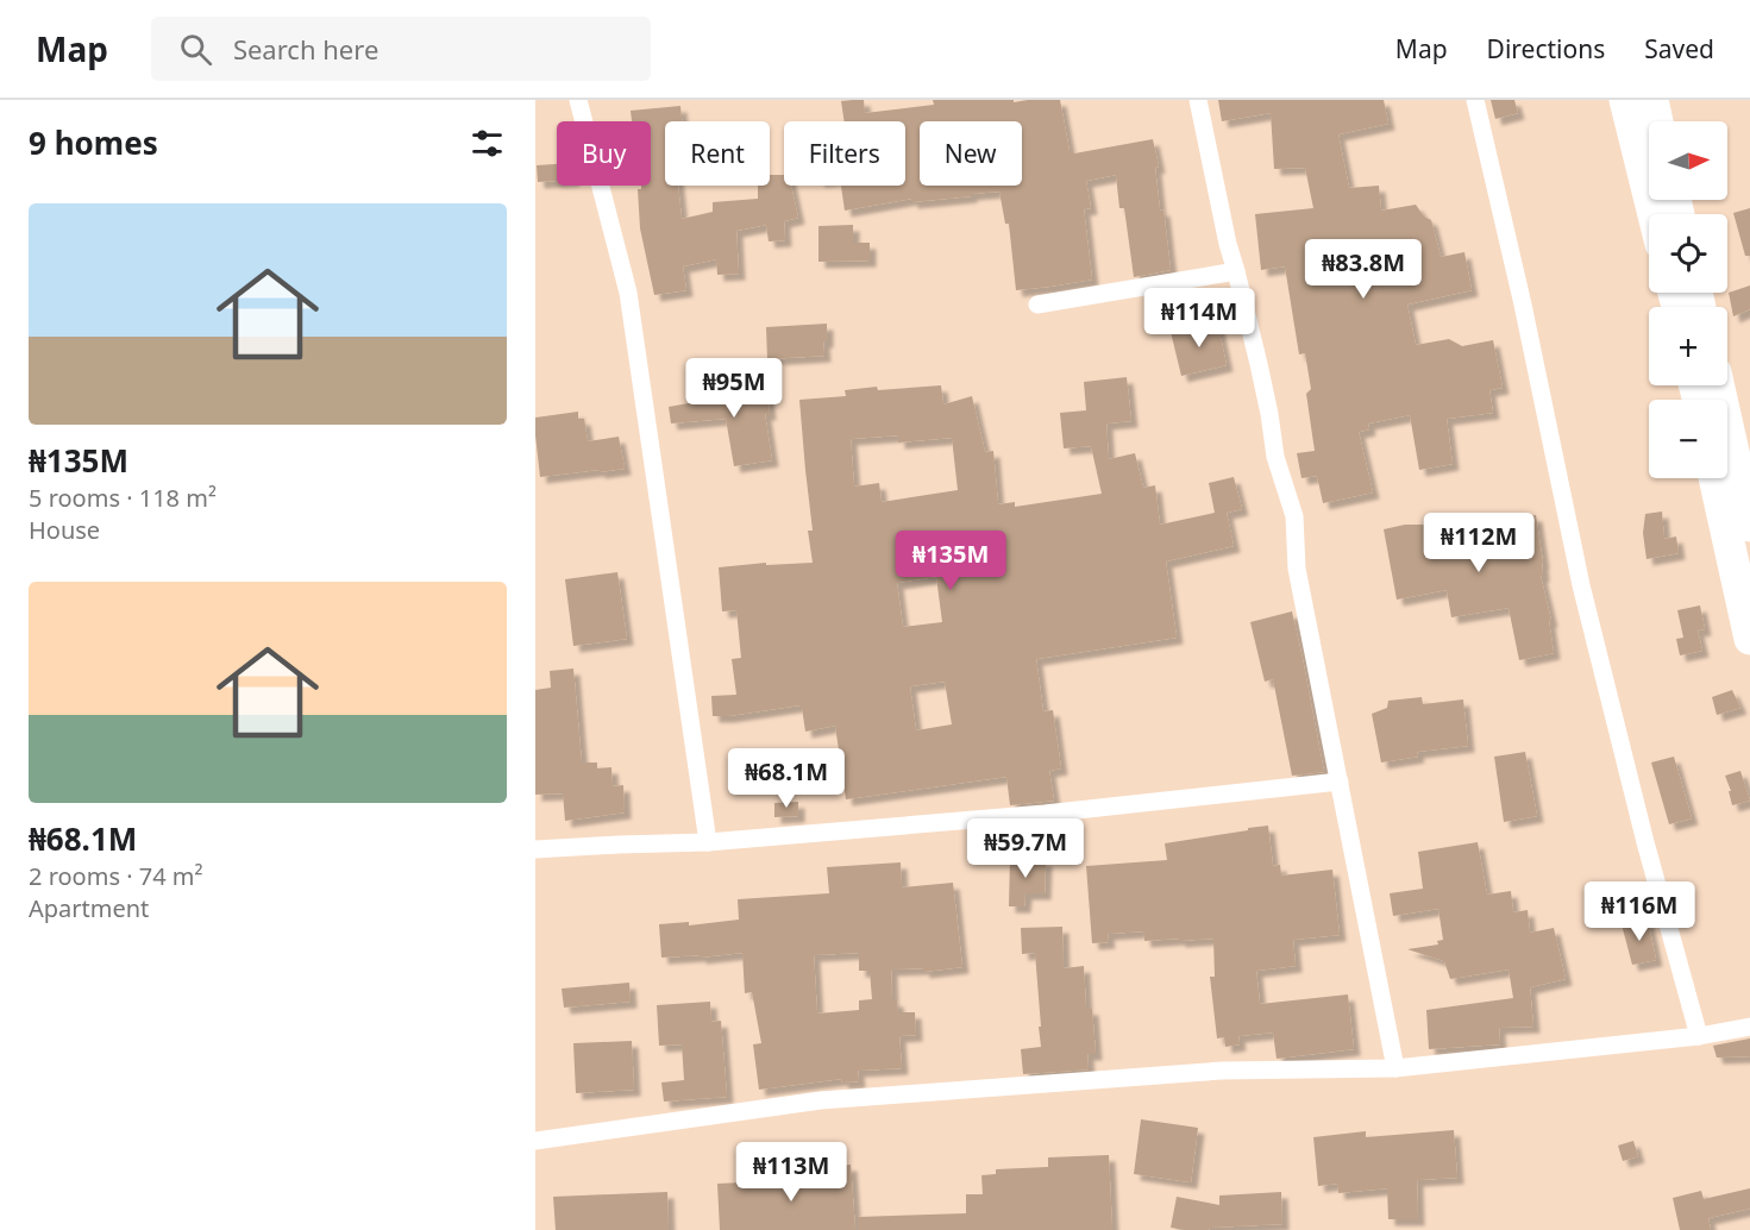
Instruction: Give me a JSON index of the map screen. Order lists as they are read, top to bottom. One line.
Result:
{"north":"right","page":{"header":"Map","search":"Search here","nav":["Map","Directions","Saved"],"heading":"9 homes","map_buttons":["+","−"],"chip":["Buy","Rent","Filters","New"],"list":[{"name":"₦135M","note":"5 rooms · 118 m² · House"},{"name":"₦68.1M","note":"2 rooms · 74 m² · Apartment"}],"price":["₦83.8M","₦114M","₦95M","₦112M","₦135M","₦68.1M","₦59.7M","₦116M","₦113M"]}}
